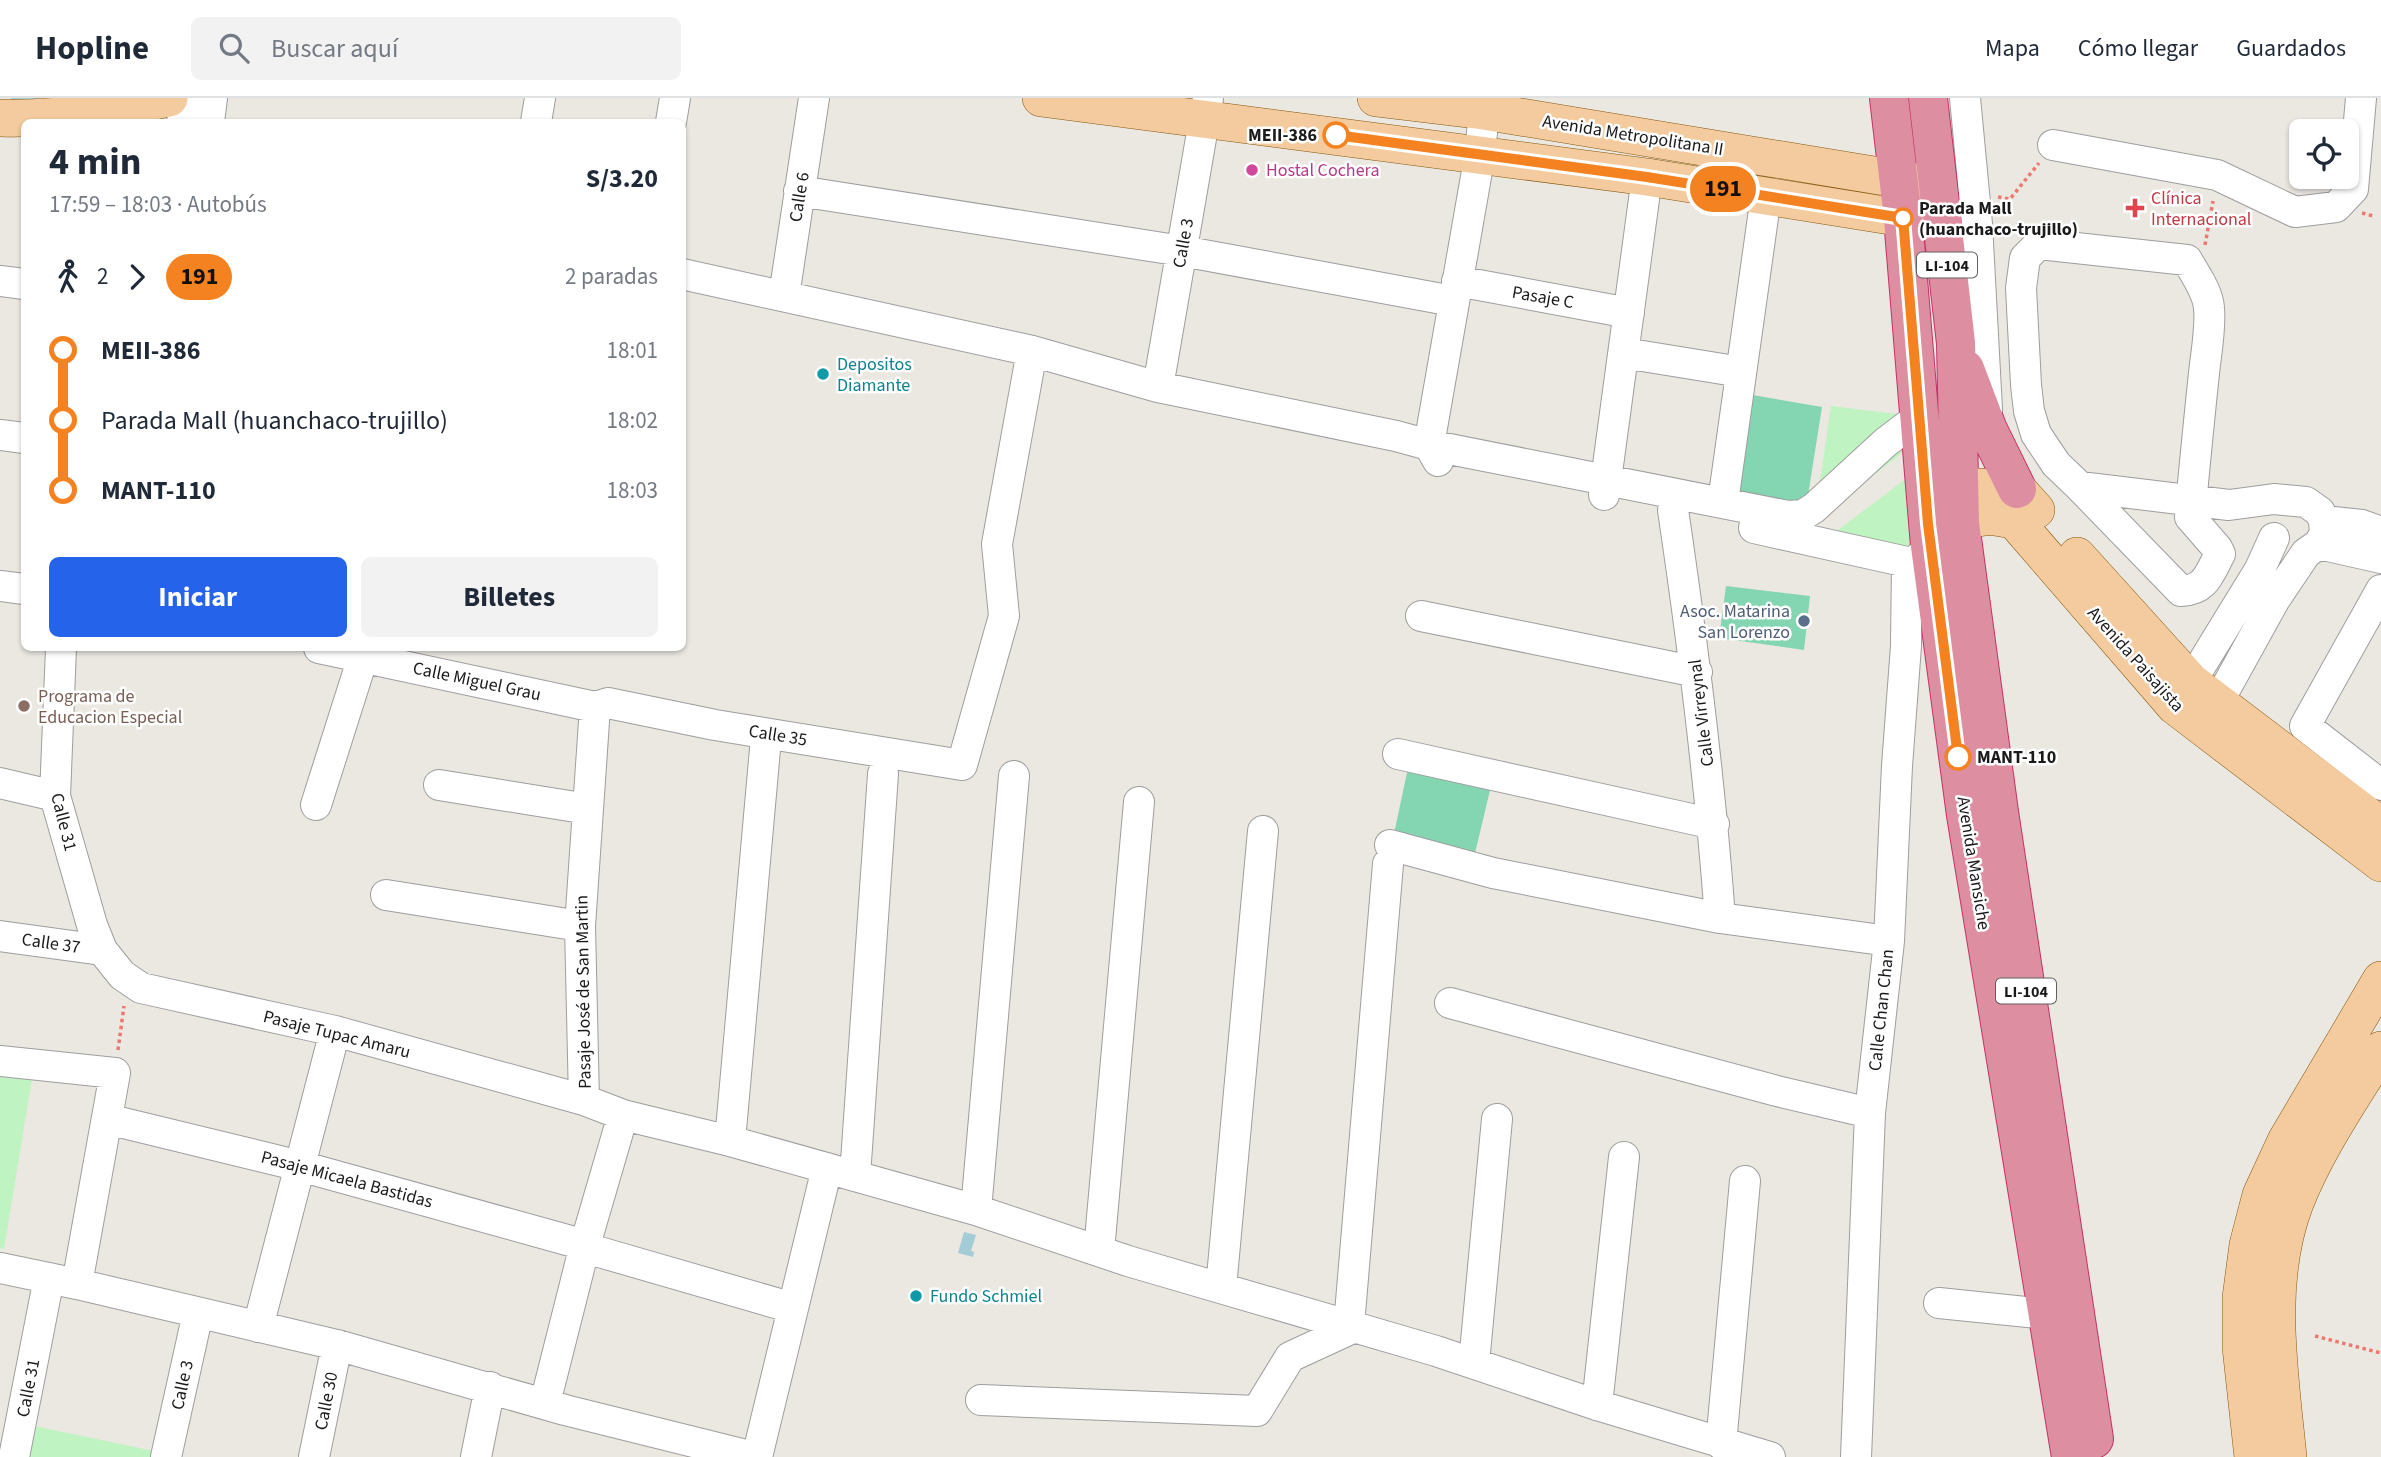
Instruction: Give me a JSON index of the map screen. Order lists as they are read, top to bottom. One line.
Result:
{"streets":{"highway":["LI-104","Avenida Mansiche"],"main road":["Avenida Metropolitana II","Avenida Paisajista"],"street":["Calle 6","Calle 3","Pasaje C","Calle Miguel Grau","Calle Virreynal","Calle 35","Calle 31","Calle 37","Pasaje José de San Martin","Calle Chan Chan","Pasaje Tupac Amaru","Pasaje Micaela Bastidas","Calle 30"]},"crossings":[["Avenida Metropolitana II","Avenida Mansiche"],["Calle 6","Pasaje C"],["Calle 3","Pasaje C"],["Avenida Paisajista","Avenida Mansiche"],["Avenida Paisajista","Calle Chan Chan"],["Calle Miguel Grau","Calle 35"],["Calle Miguel Grau","Pasaje José de San Martin"],["Calle 35","Pasaje José de San Martin"],["Calle 31","Calle 37"],["Calle 31","Pasaje Tupac Amaru"],["Calle 31","Pasaje Micaela Bastidas"],["Avenida Mansiche","Calle Chan Chan"],["Calle 37","Pasaje Tupac Amaru"],["Pasaje José de San Martin","Pasaje Tupac Amaru"]],"places":{"other":["MEII-386","Hostal Cochera","Parada Mall (huanchaco-trujillo)","Depositos Diamante","Asoc. Matarina San Lorenzo","Programa de Educacion Especial","MANT-110","Fundo Schmiel"],"health":["Clínica Internacional"]},"lines":["bus line 191"],"page":{"header":"Hopline","search":"Buscar aquí","nav":["Mapa","Cómo llegar","Guardados"],"on_map":"191","heading":["4 min","17:59 – 18:03 · Autobús","S/3.20"],"legs":["2","191","2 paradas"],"list":[{"name":"MEII-386","value":"18:01"},{"name":"Parada Mall (huanchaco-trujillo)","value":"18:02"},{"name":"MANT-110","value":"18:03"}],"buttons":["Iniciar","Billetes"]}}
